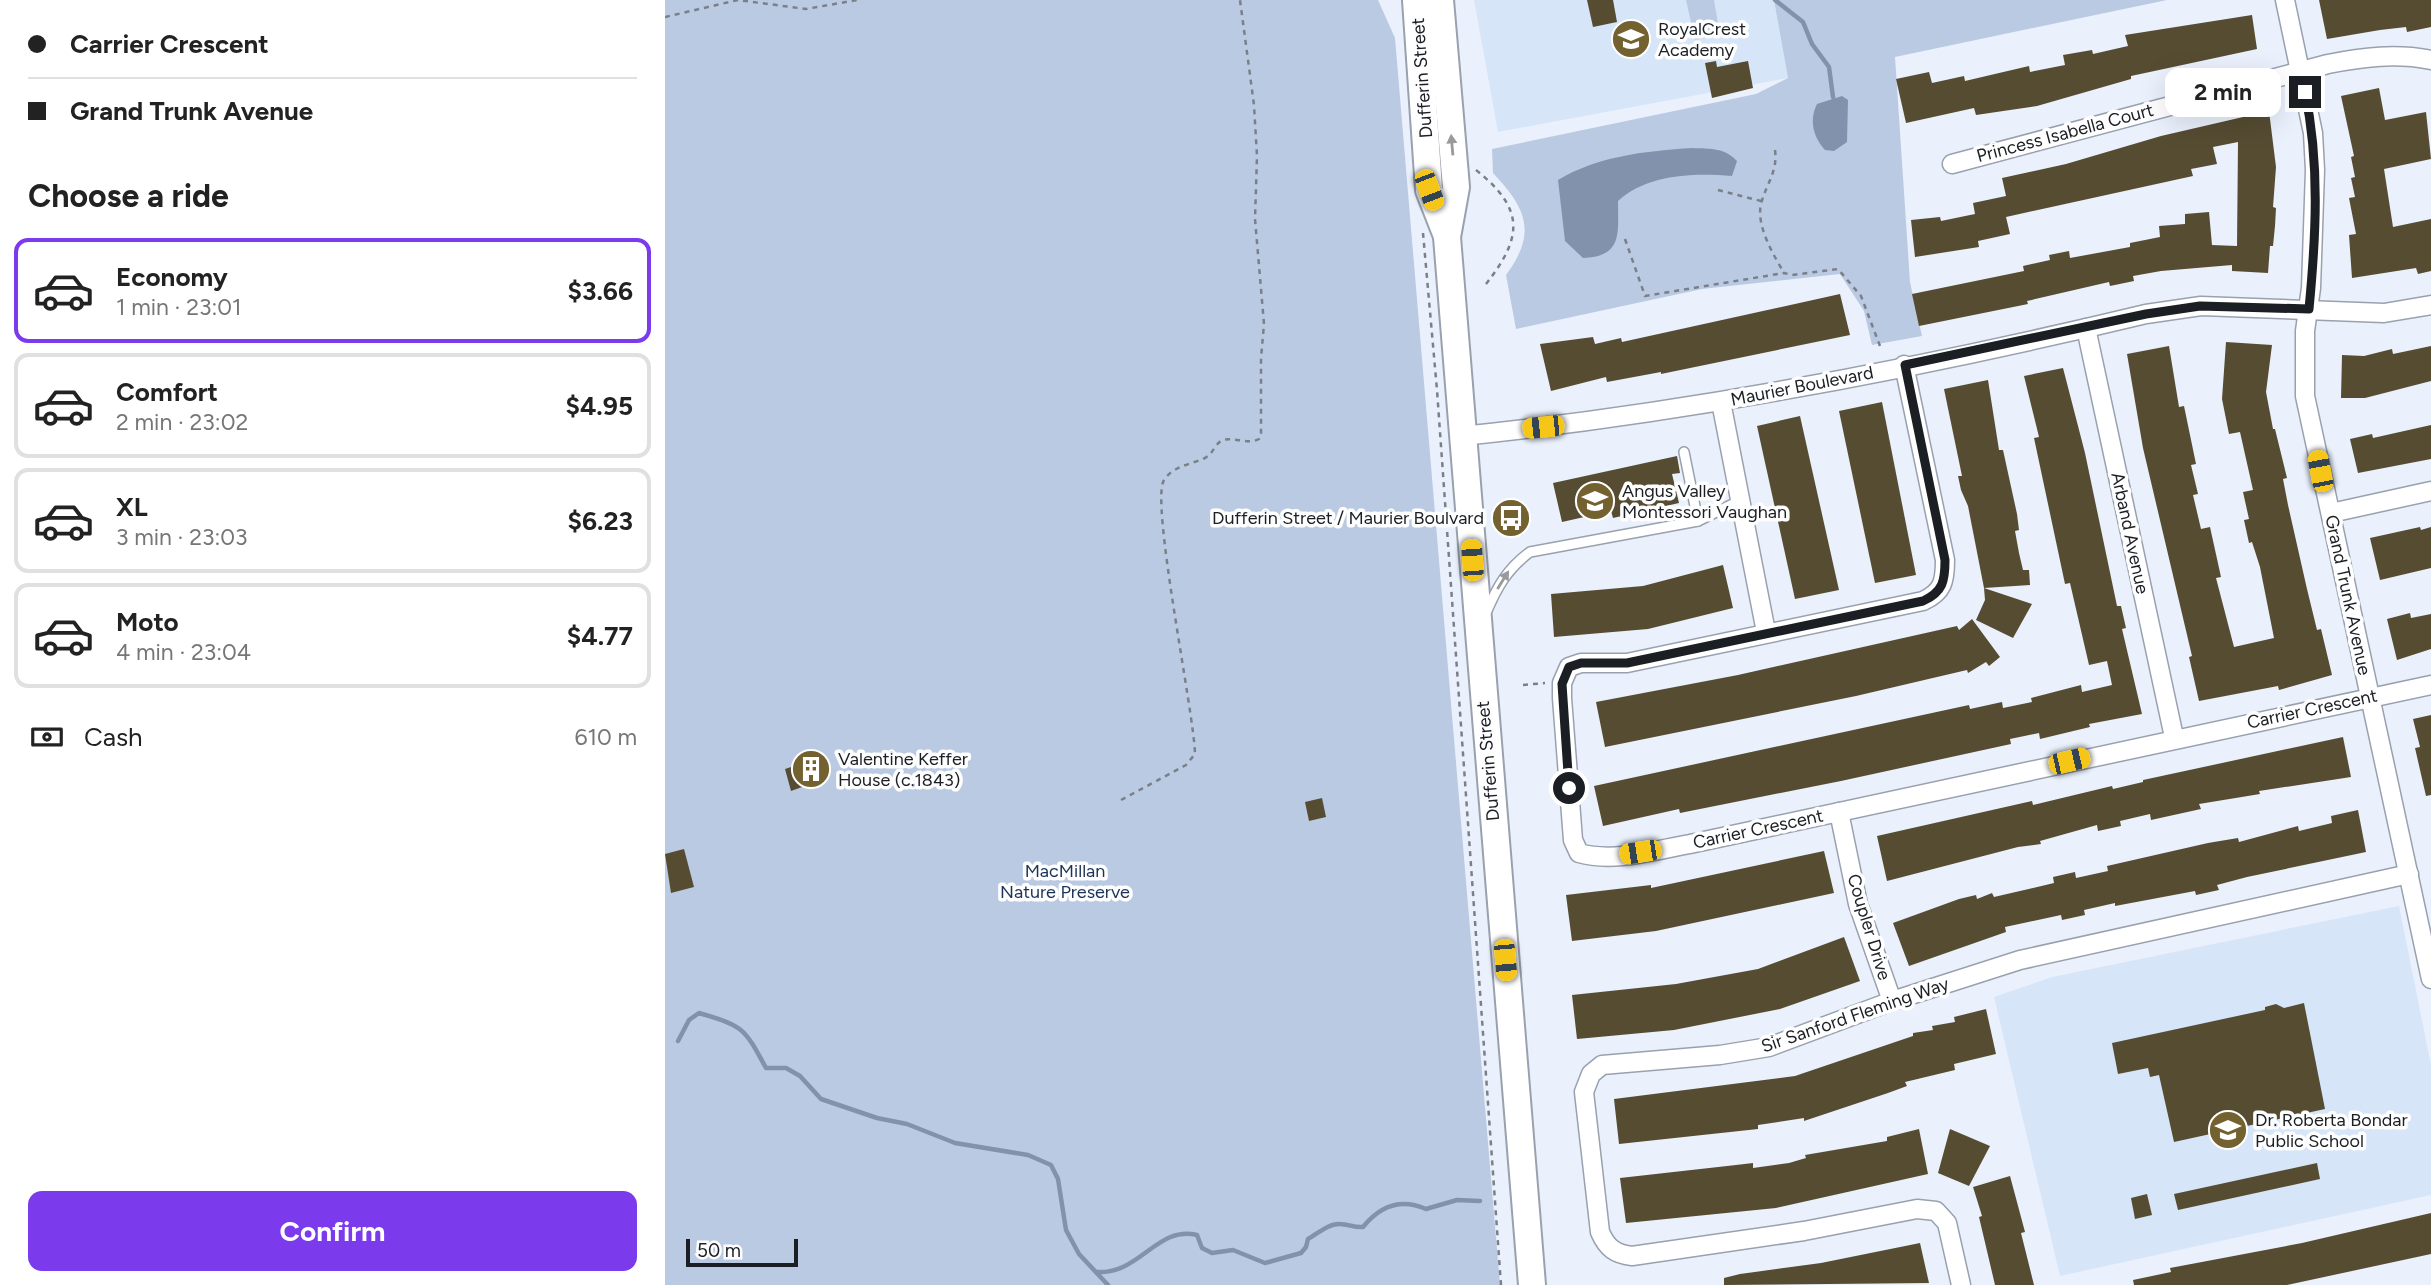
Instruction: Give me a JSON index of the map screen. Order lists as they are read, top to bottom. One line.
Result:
{"streets":{"main road":["Dufferin Street"],"street":["Princess Isabella Court","Maurier Boulevard","Arband Avenue","Grand Trunk Avenue","Carrier Crescent","Coupler Drive","Sir Sanford Fleming Way"]},"crossings":[["Dufferin Street","Maurier Boulevard"],["Princess Isabella Court","Grand Trunk Avenue"],["Maurier Boulevard","Arband Avenue"],["Maurier Boulevard","Grand Trunk Avenue"],["Maurier Boulevard","Carrier Crescent"],["Arband Avenue","Carrier Crescent"],["Grand Trunk Avenue","Carrier Crescent"],["Grand Trunk Avenue","Sir Sanford Fleming Way"],["Carrier Crescent","Coupler Drive"],["Coupler Drive","Sir Sanford Fleming Way"]],"parks":["MacMillan Nature Preserve"],"places":{"school or university":["RoyalCrest Academy","Angus Valley Montessori Vaughan","Dr. Roberta Bondar Public School"],"bus stop":["Dufferin Street / Maurier Boulvard"],"building":["Valentine Keffer House (c.1843)"]},"scale_bar":"50 m","page":{"banner":["Carrier Crescent","Grand Trunk Avenue"],"bubble":"2 min","heading":"Choose a ride","list":[{"name":"Economy","note":"1 min · 23:01","value":"$3.66"},{"name":"Comfort","note":"2 min · 23:02","value":"$4.95"},{"name":"XL","note":"3 min · 23:03","value":"$6.23"},{"name":"Moto","note":"4 min · 23:04","value":"$4.77"}],"pay":["Cash","610 m"],"buttons":"Confirm","scale":"50 m"}}
